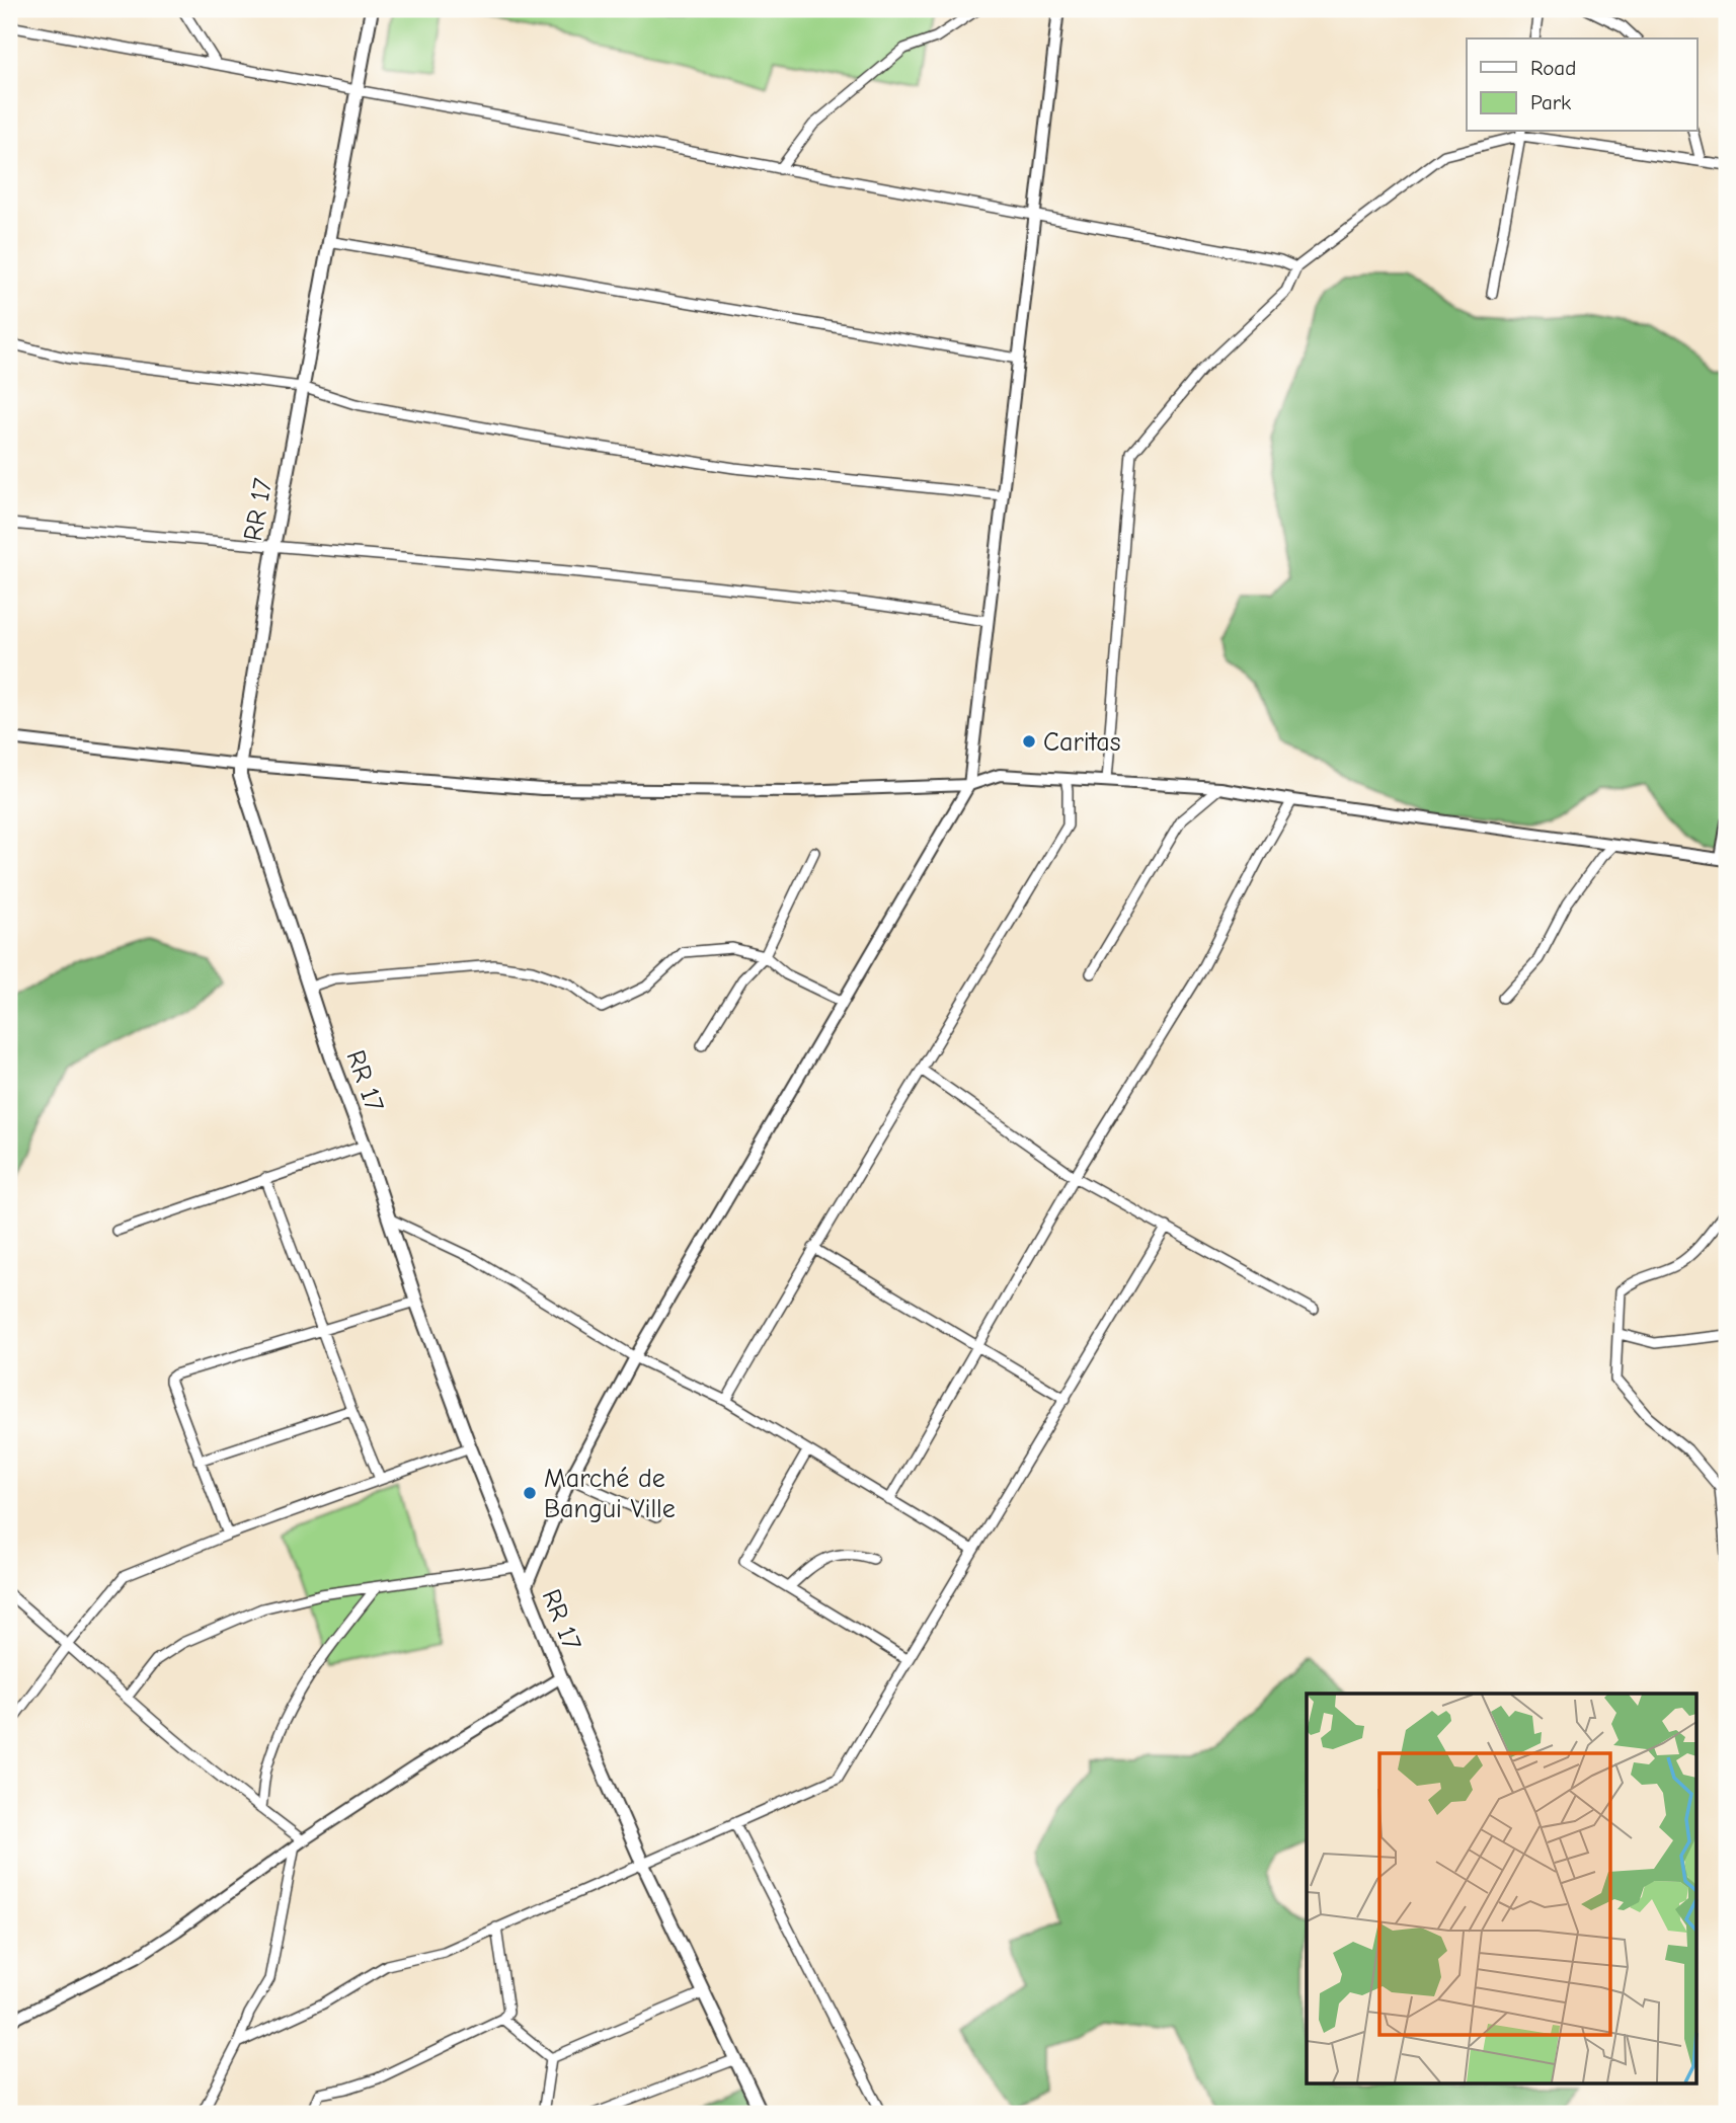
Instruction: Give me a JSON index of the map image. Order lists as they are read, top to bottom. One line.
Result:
{"streets":{"main road":["RR 17"]},"places":["Caritas","Marché de Bangui Ville"],"legend":["Road","Park"]}
